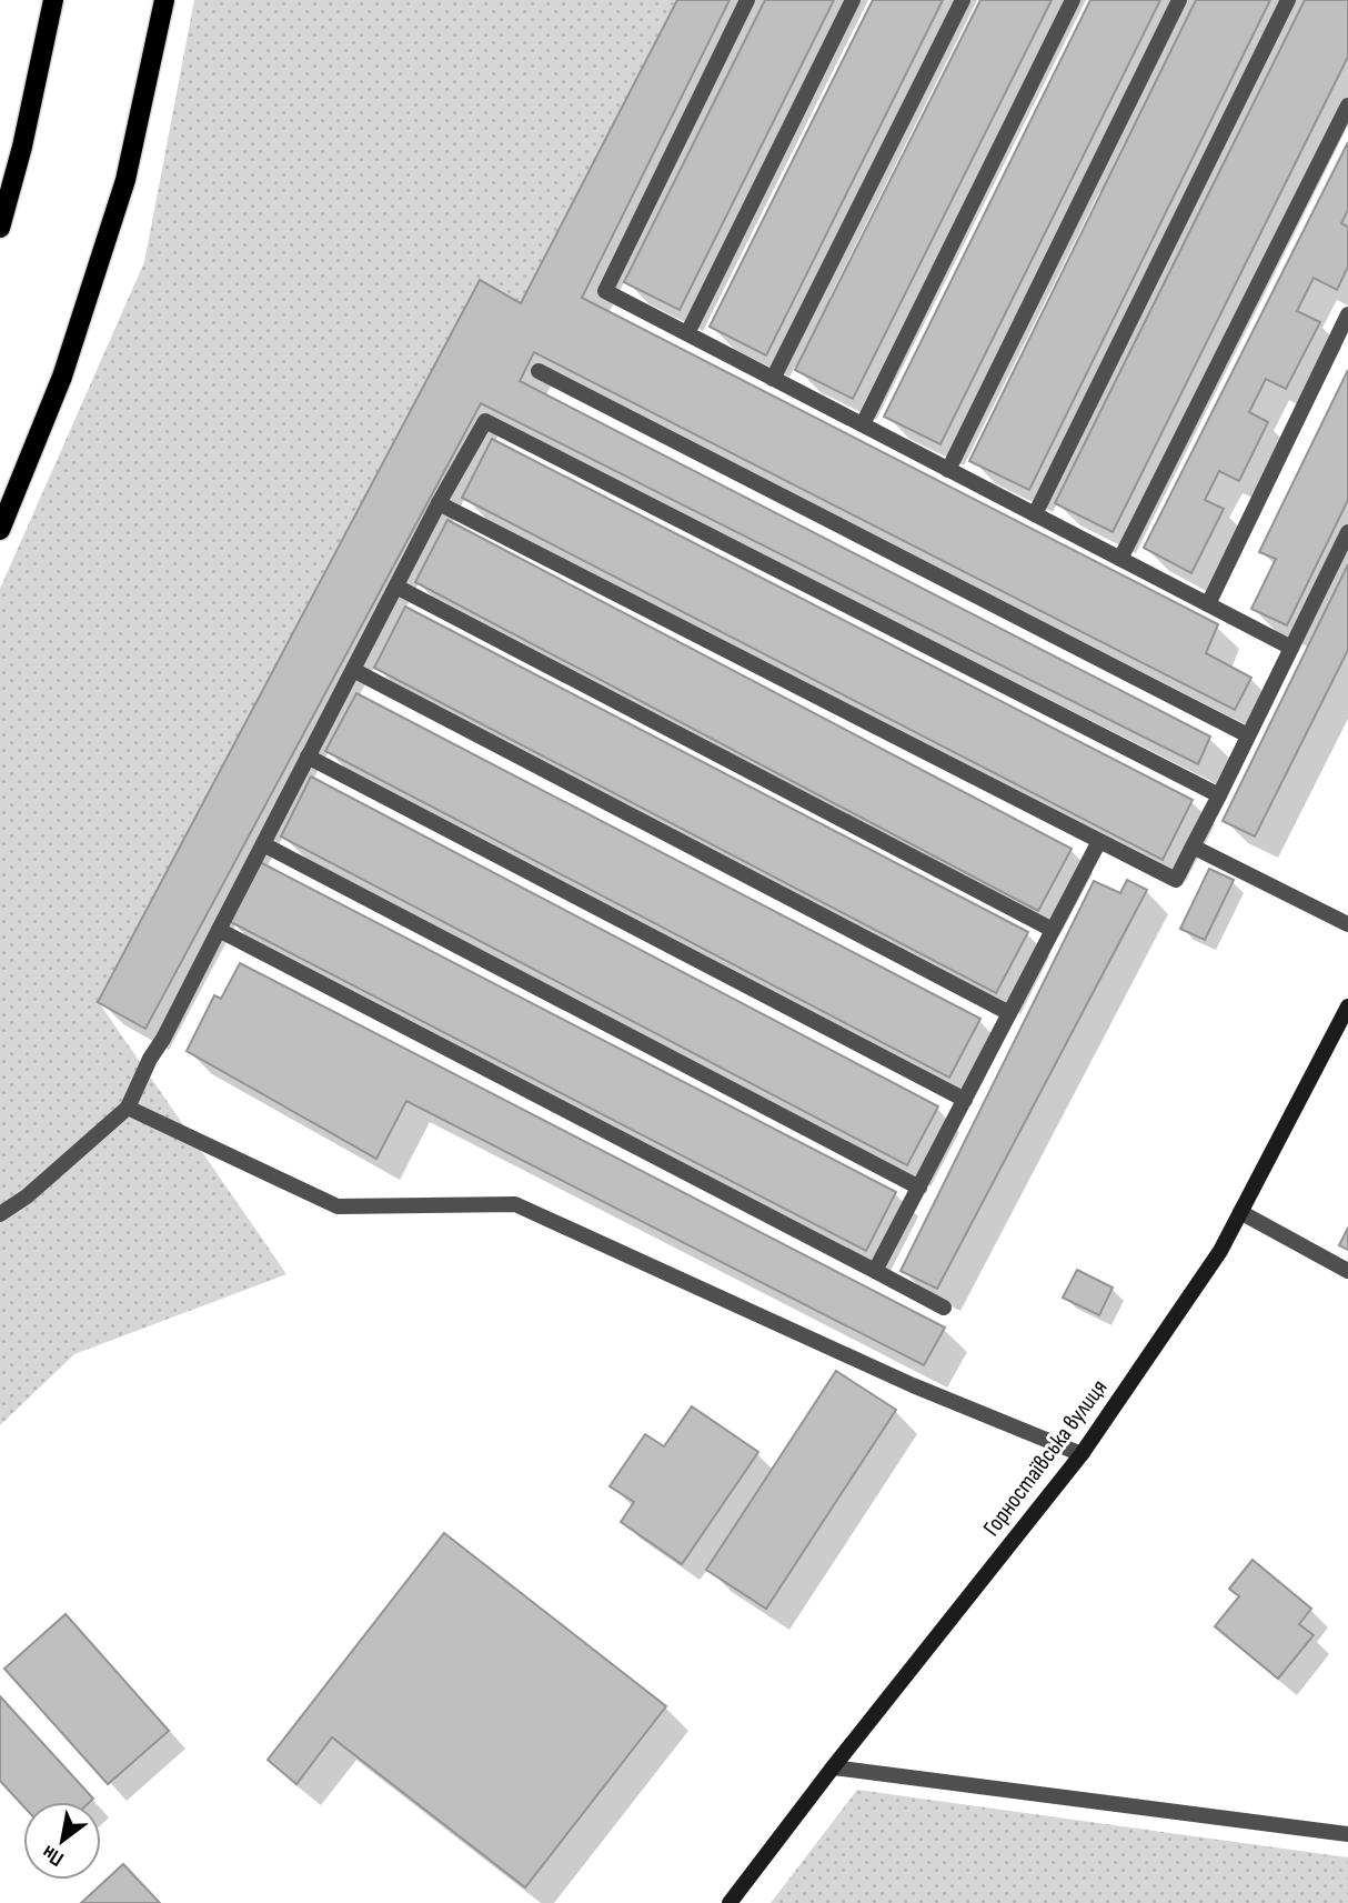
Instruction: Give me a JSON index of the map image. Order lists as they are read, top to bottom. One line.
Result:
{"streets":{"main road":["Горностаївська вулиця"]},"north":"bottom left"}
